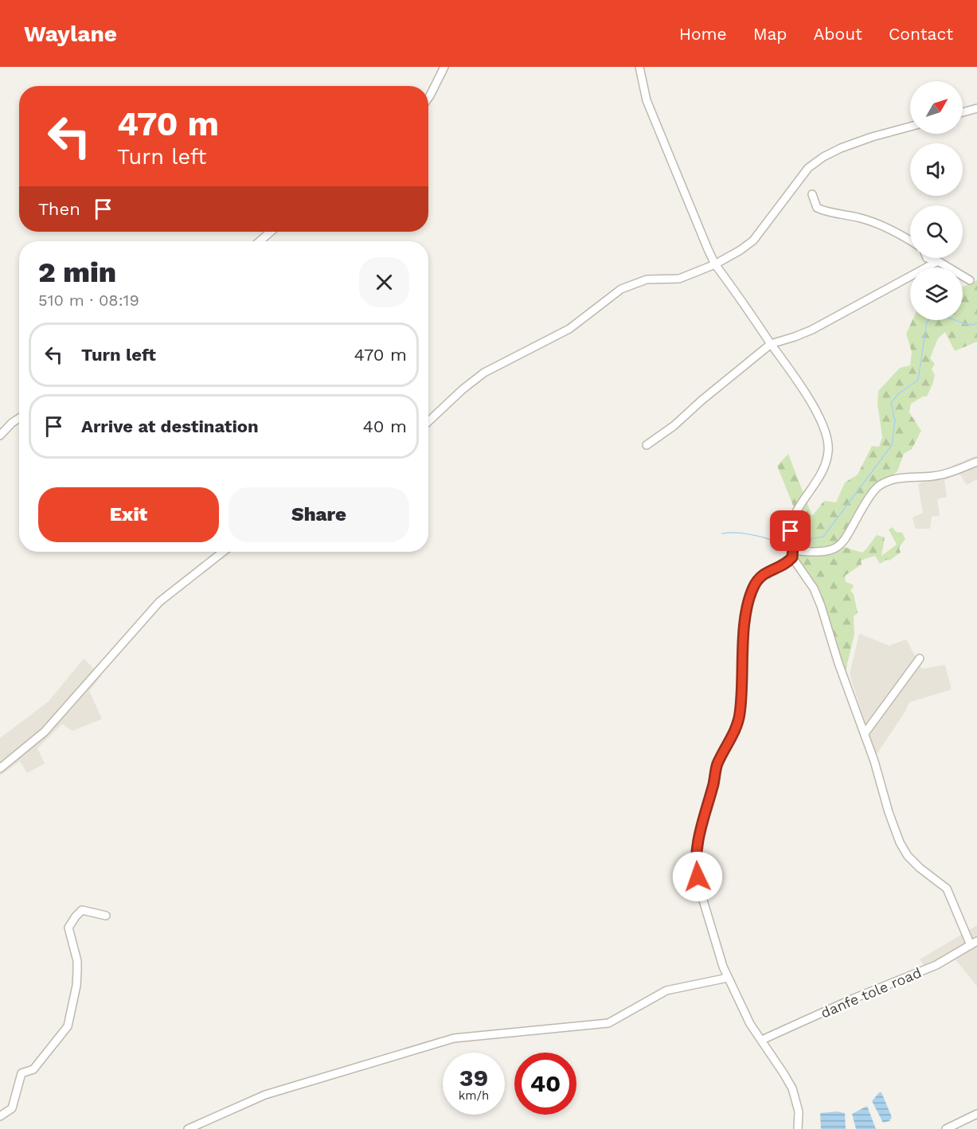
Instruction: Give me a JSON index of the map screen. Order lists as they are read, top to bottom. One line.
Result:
{"streets":{"street":["danfe tole road"]},"north":"top right","page":{"header":"Waylane","nav":["Home","Map","About","Contact"],"turn":["470 m","Turn left"],"then":"Then","heading":["2 min","510 m · 08:19"],"list":[{"name":"Turn left","value":"470 m"},{"name":"Arrive at destination","value":"40 m"}],"buttons":["Exit","Share"],"speed":"39 km/h","limit":"40"}}
